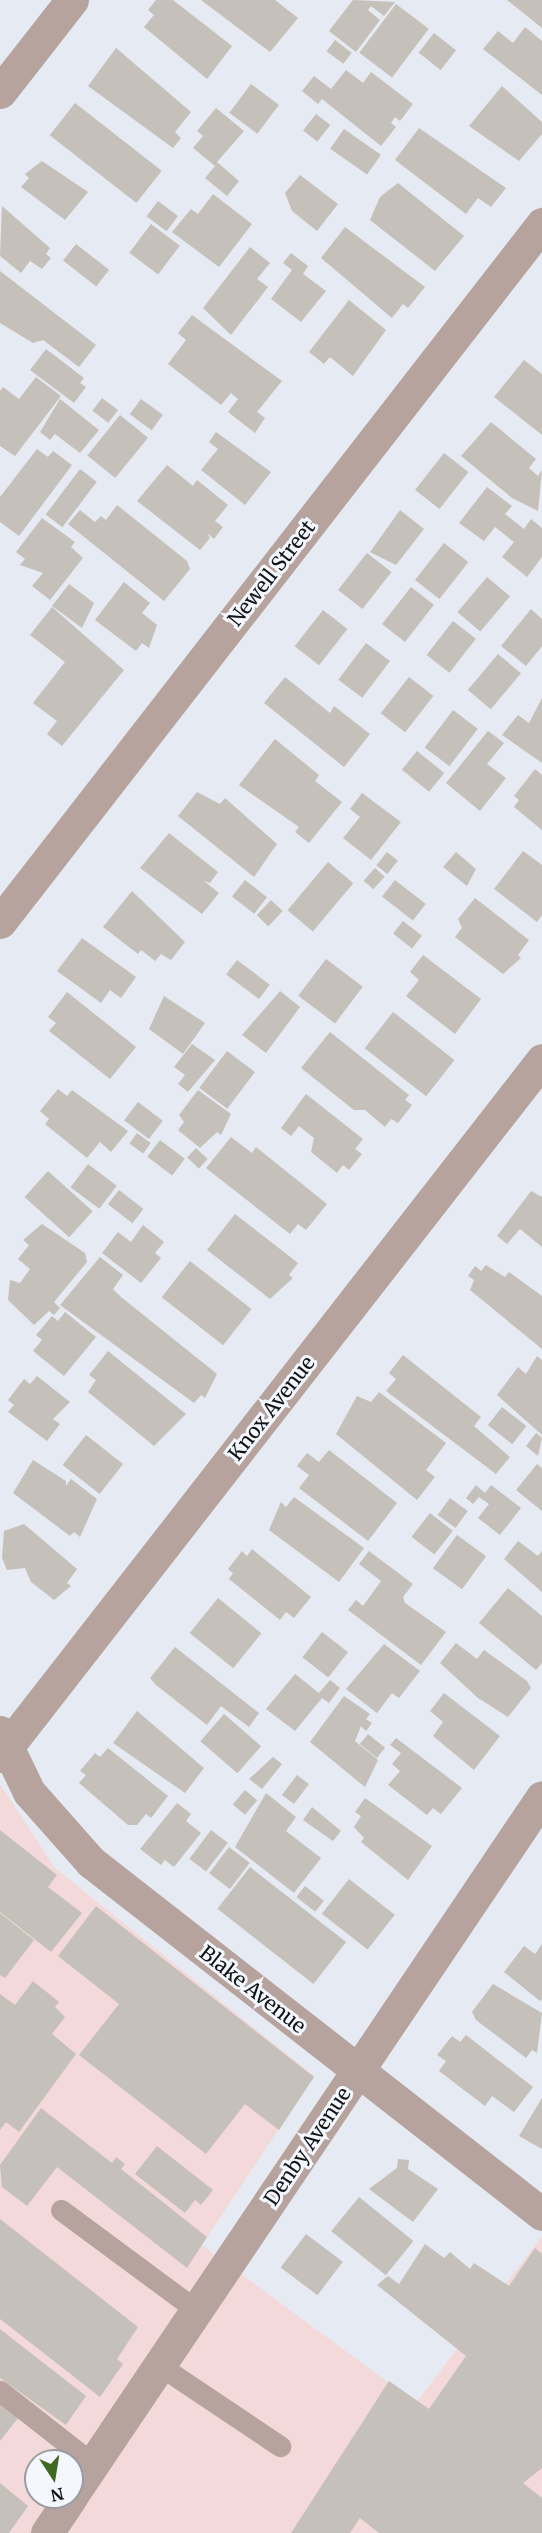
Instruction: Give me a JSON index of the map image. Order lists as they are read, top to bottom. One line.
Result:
{"streets":{"street":["Newell Street","Knox Avenue","Blake Avenue","Denby Avenue"]},"crossings":[["Knox Avenue","Blake Avenue"],["Blake Avenue","Denby Avenue"]],"north":"bottom"}
